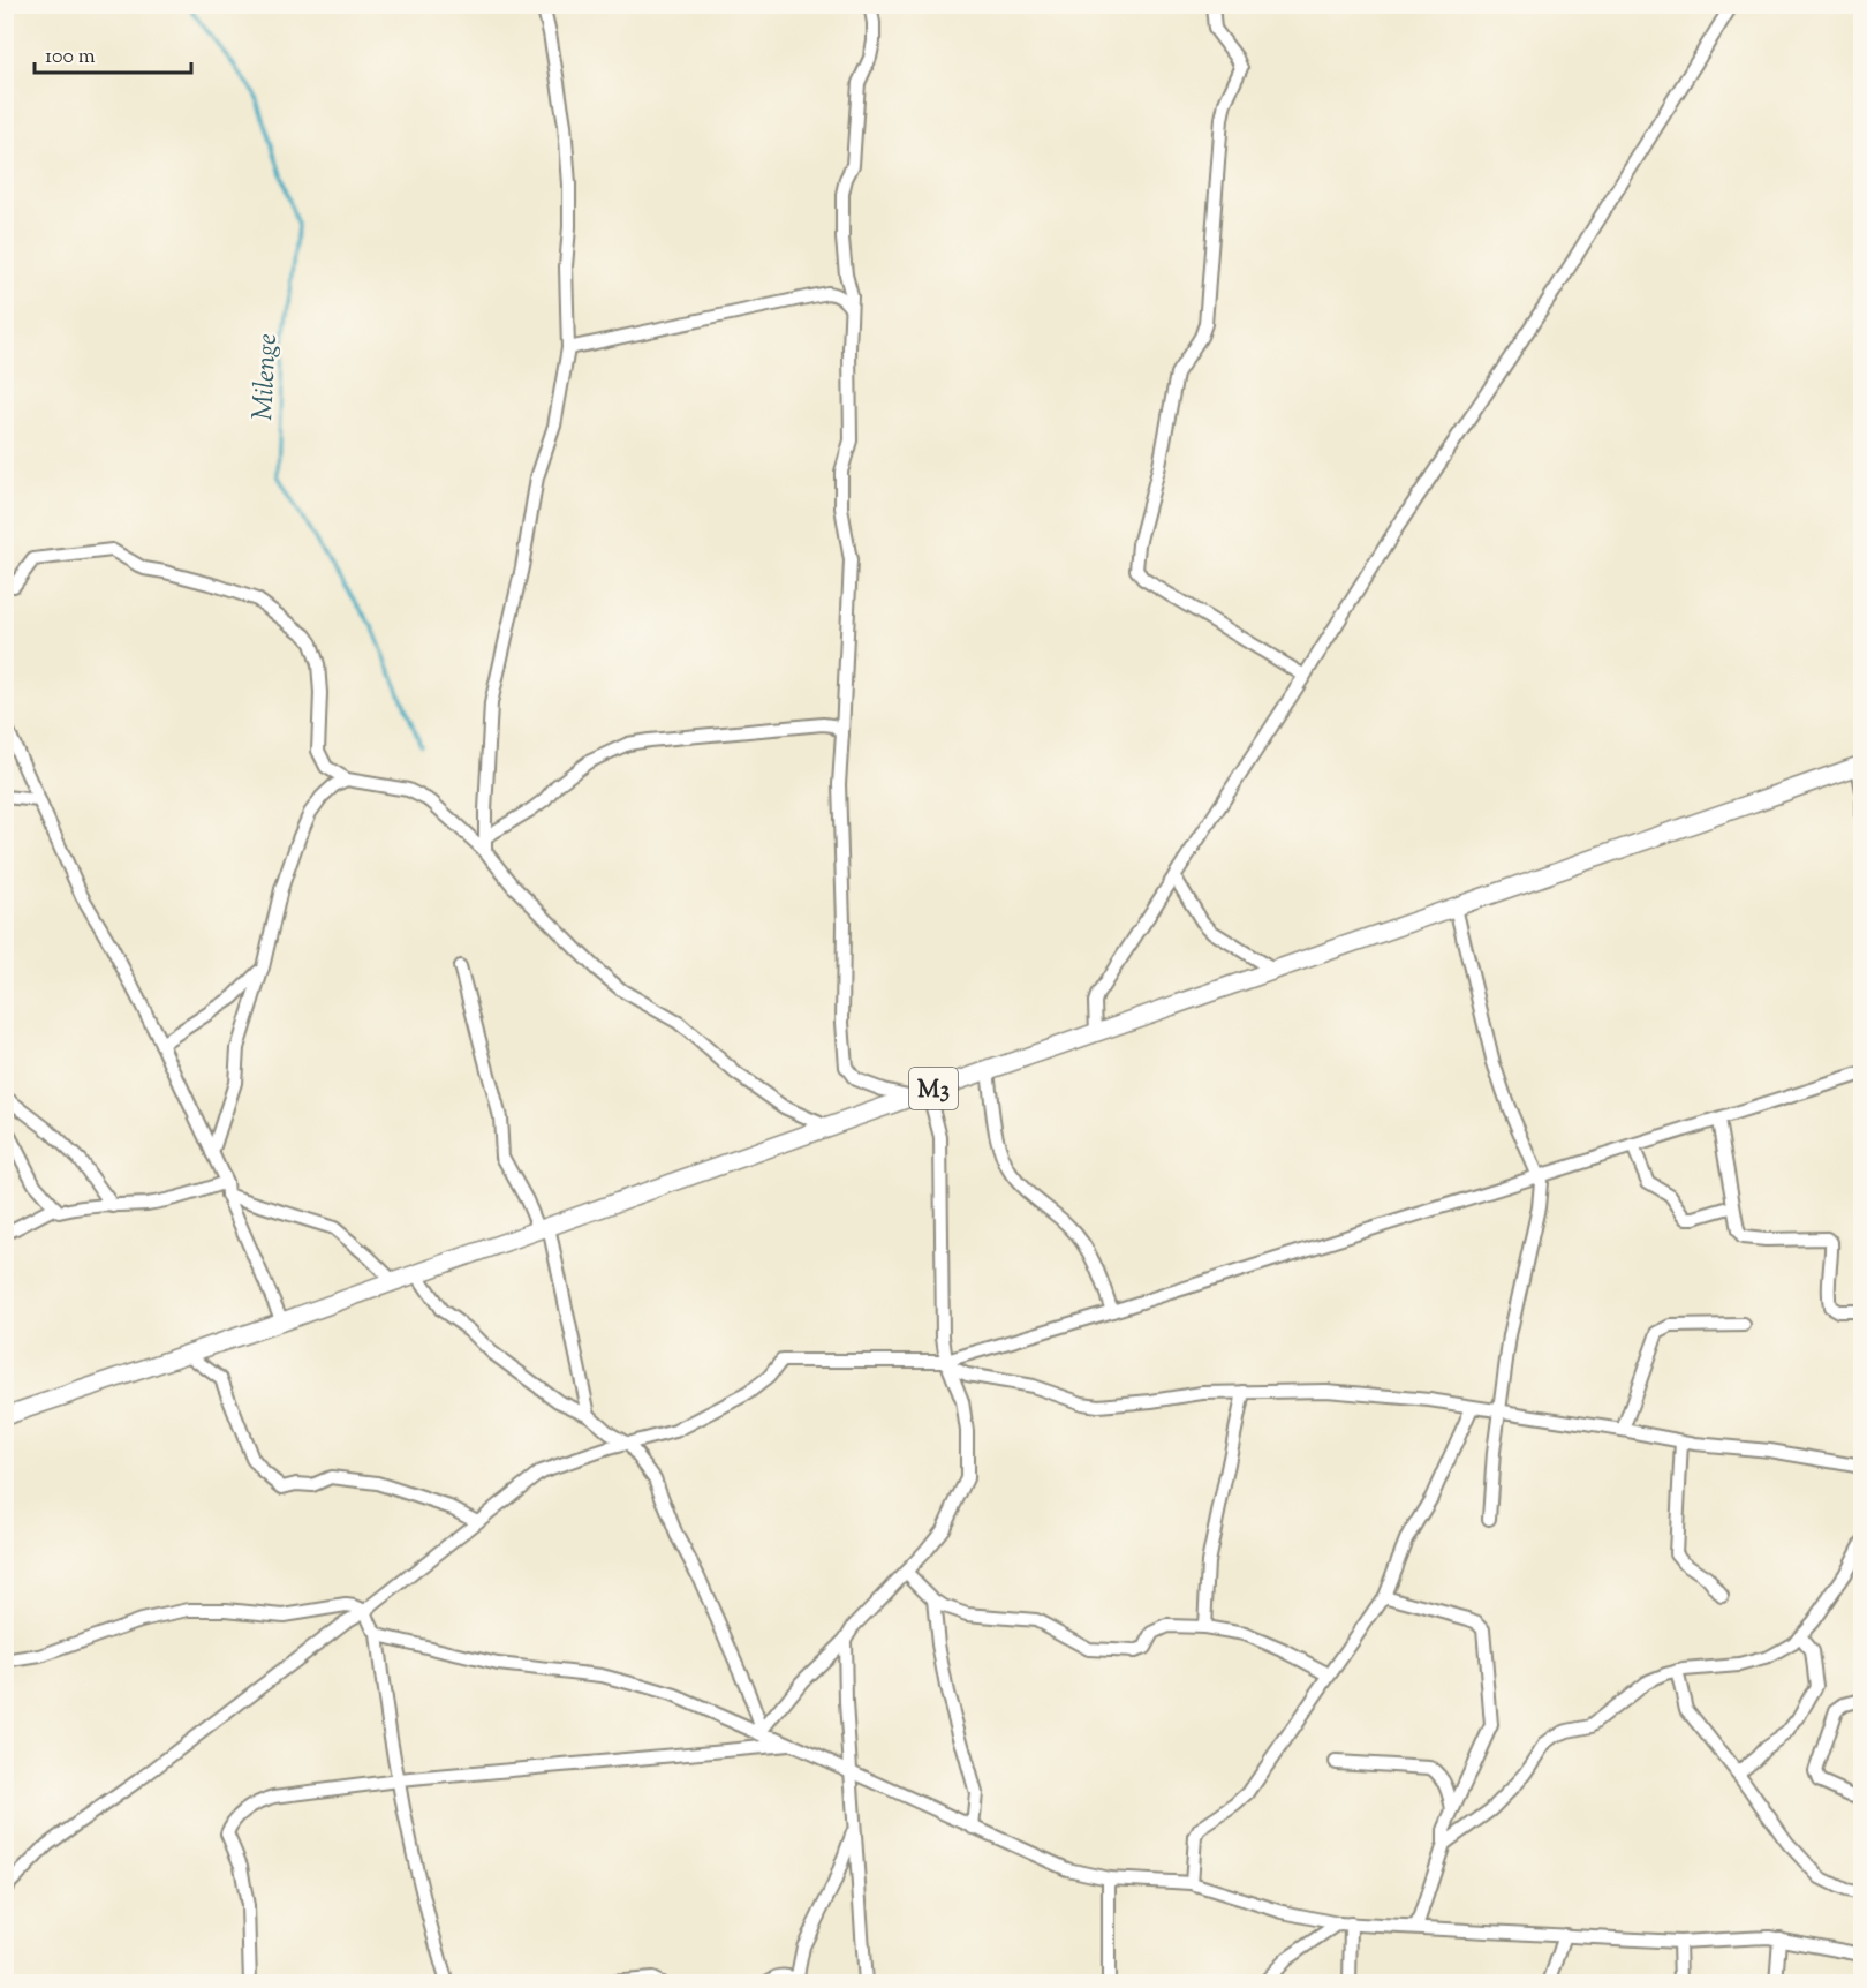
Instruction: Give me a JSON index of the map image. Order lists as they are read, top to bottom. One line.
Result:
{"streets":{"main road":["M3"]},"water":["Milenge"],"scale_bar":"100 m"}
